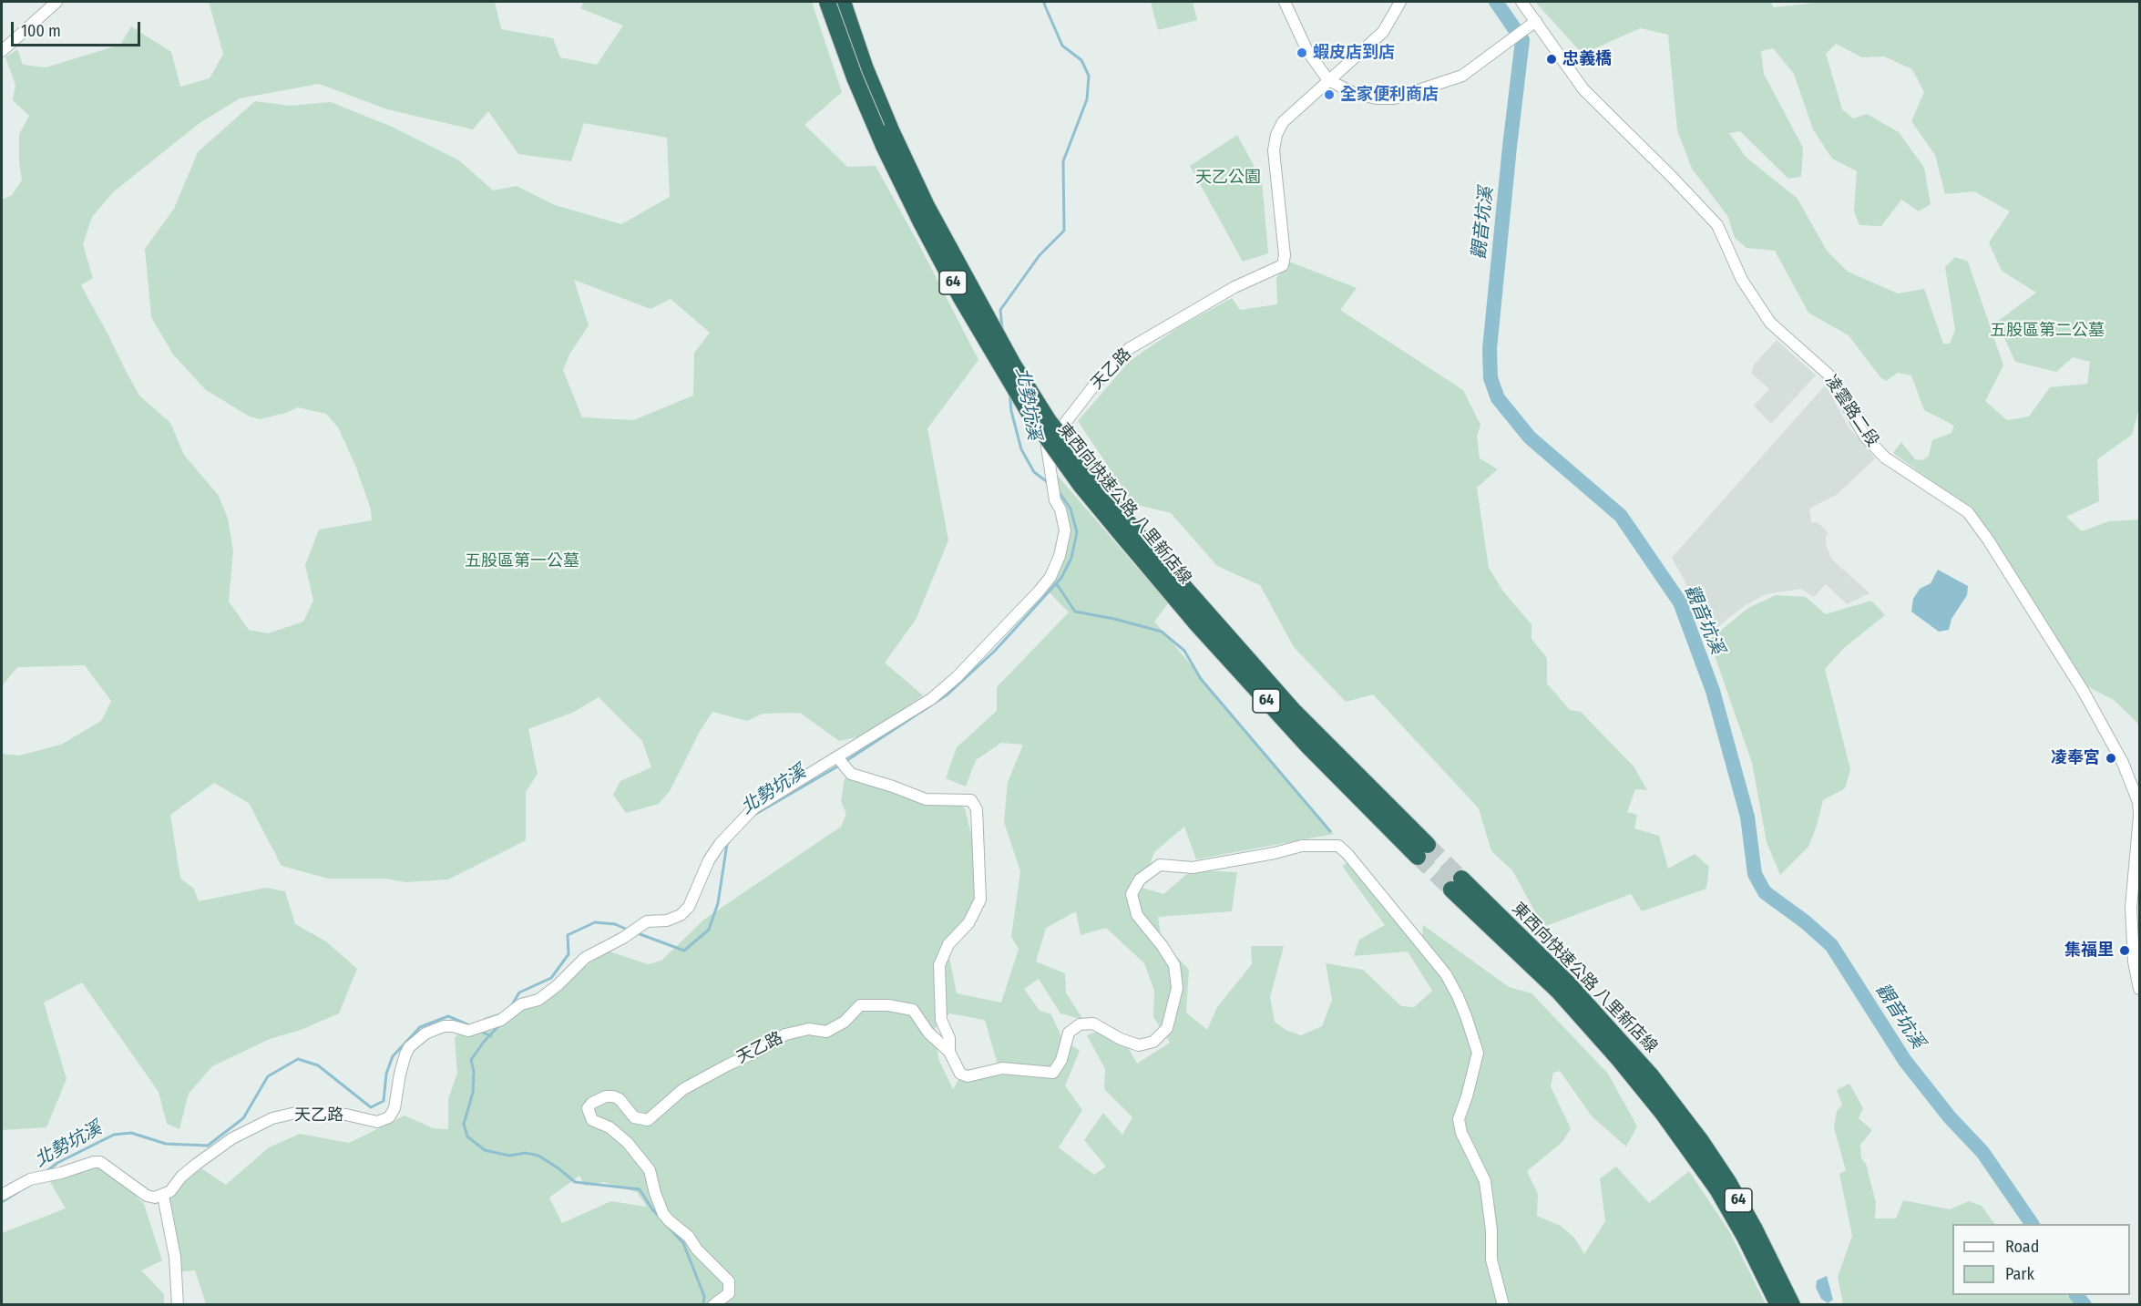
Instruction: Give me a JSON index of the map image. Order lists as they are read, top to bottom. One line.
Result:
{"streets":{"highway":["64","東西向快速公路 八里新店線"],"street":["天乙路","凌雲路二段"]},"water":["觀音坑溪","北勢坑溪"],"parks":["天乙公園","五股區第二公墓","五股區第一公墓"],"places":["蝦皮店到店","忠義橋","全家便利商店","凌奉宮","集福里"],"legend":["Road","Park"],"scale_bar":"100 m"}
